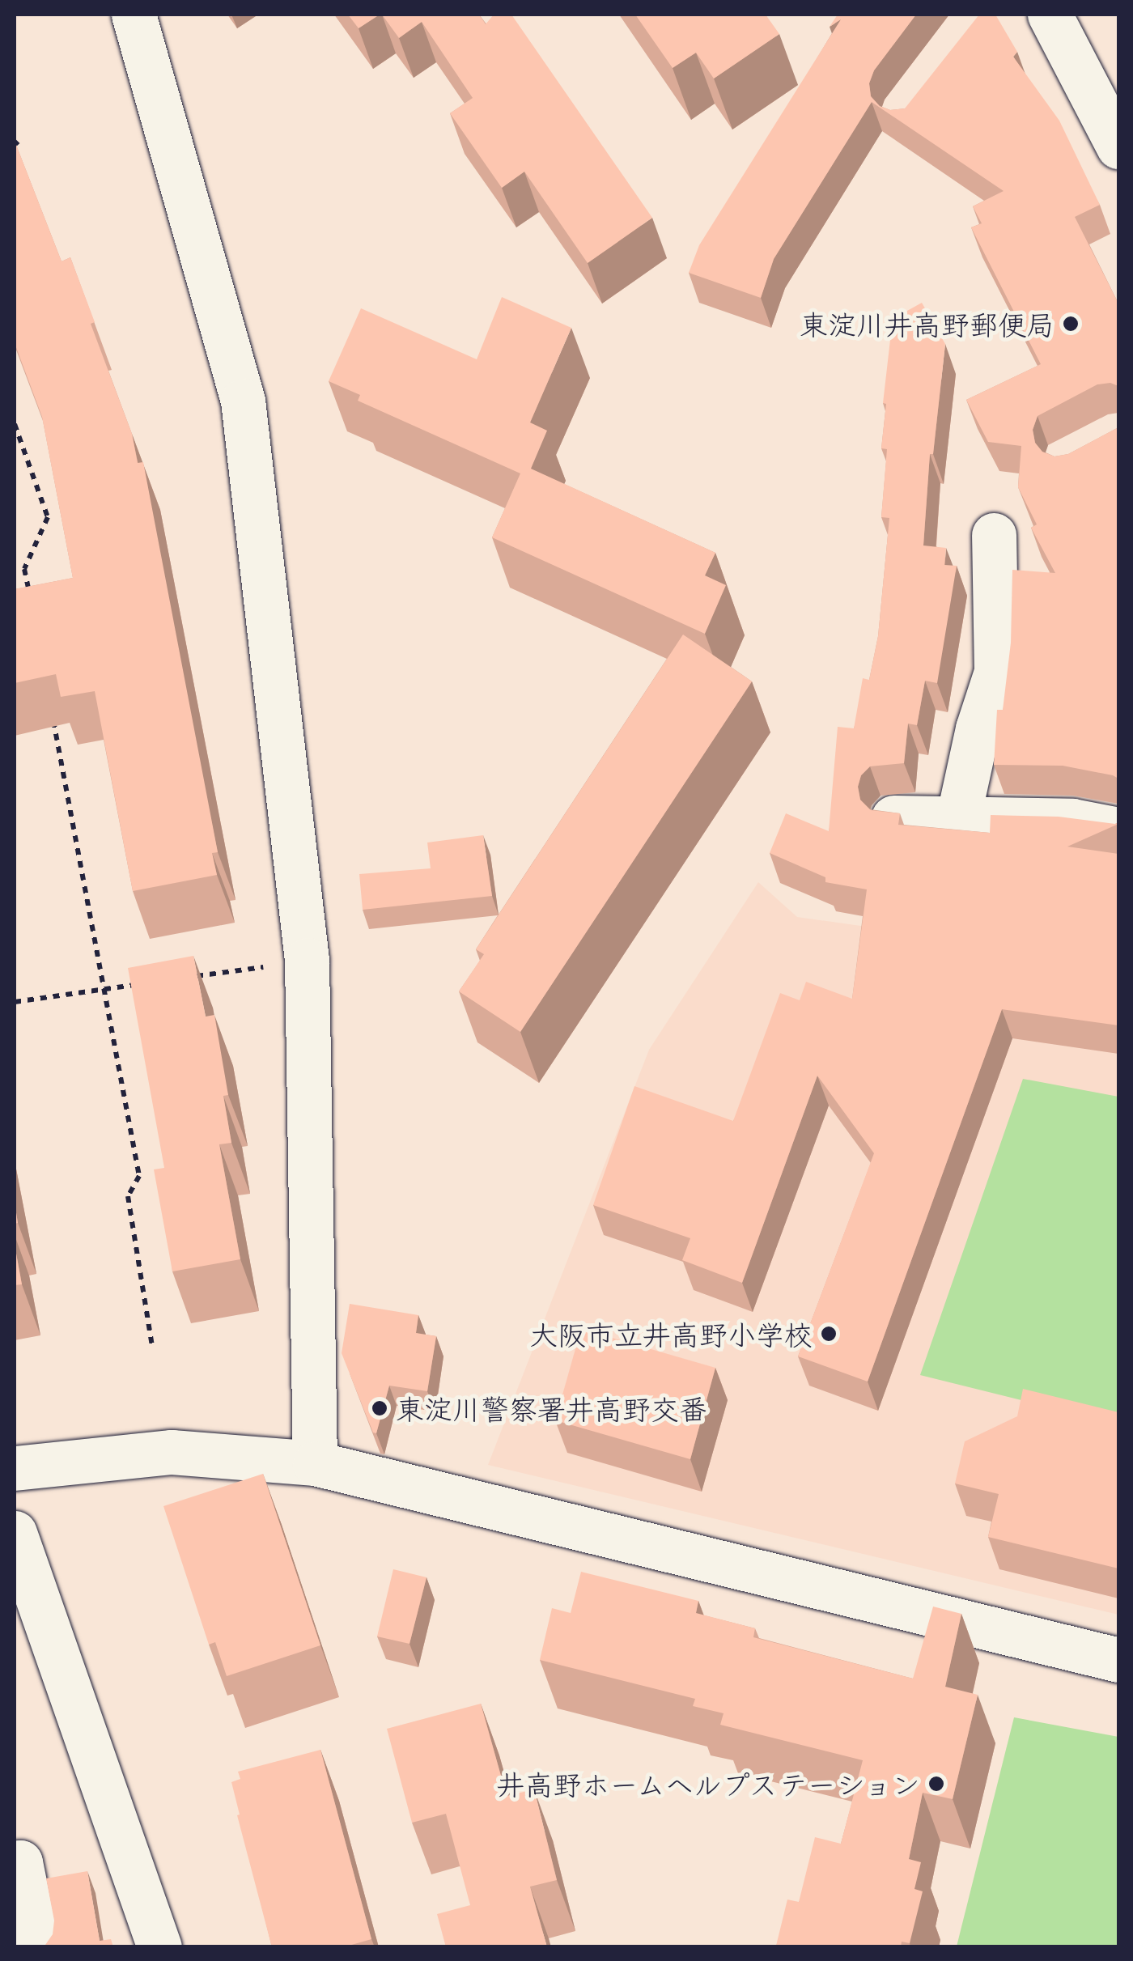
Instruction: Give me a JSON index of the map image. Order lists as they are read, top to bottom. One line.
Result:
{"places":["東淀川井高野郵便局","大阪市立井高野小学校","東淀川警察署井高野交番","井高野ホームヘルプステーション"]}
